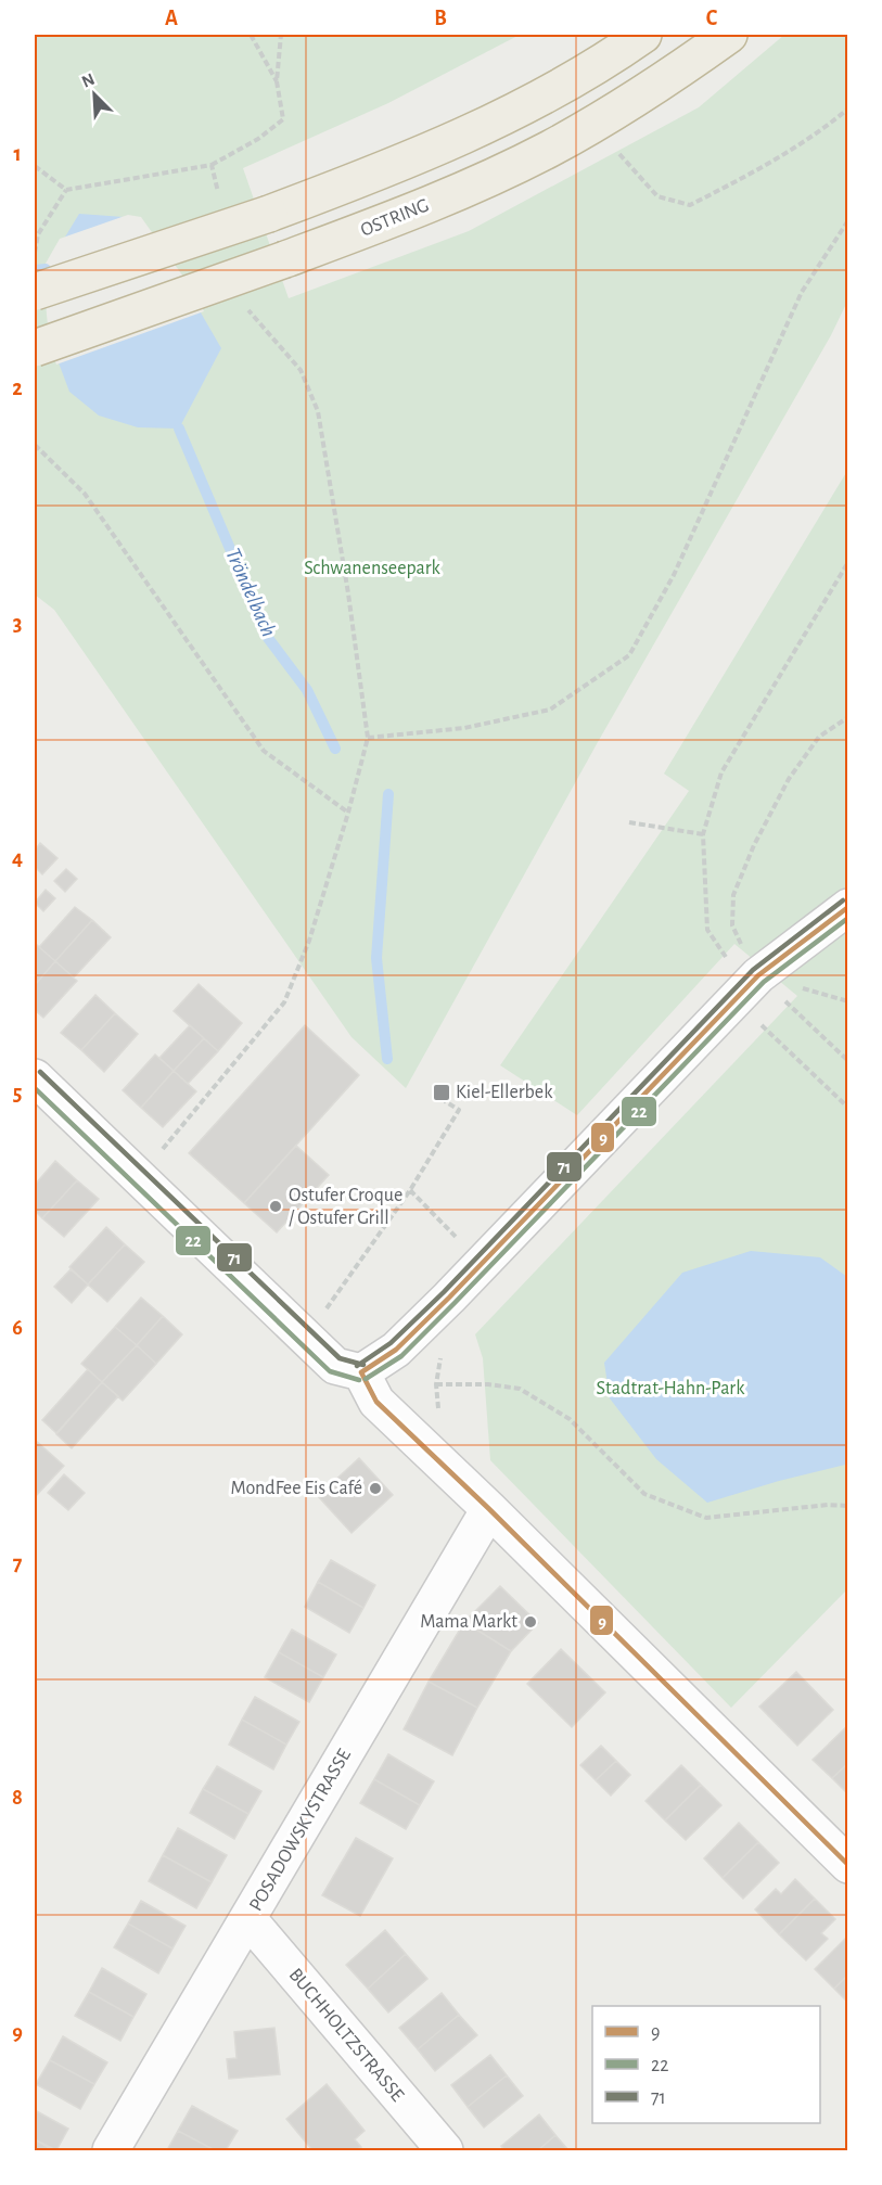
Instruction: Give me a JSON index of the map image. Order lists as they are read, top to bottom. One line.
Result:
{"streets":{"highway":["OSTRING"],"street":["POSADOWSKYSTRASSE","BUCHHOLTZSTRASSE"]},"crossings":[["POSADOWSKYSTRASSE","BUCHHOLTZSTRASSE"]],"water":["Tröndelbach"],"parks":["Schwanenseepark","Stadtrat-Hahn-Park"],"places":{"transit":["Kiel-Ellerbek"],"other":["Ostufer Croque / Ostufer Grill","MondFee Eis Café","Mama Markt"]},"lines":["transit line 71","transit line 9","transit line 22"],"legend":["9","22","71"],"north":"top left","grid":{"columns":["A","B","C"],"rows":["1","2","3","4","5","6","7","8","9"]}}
